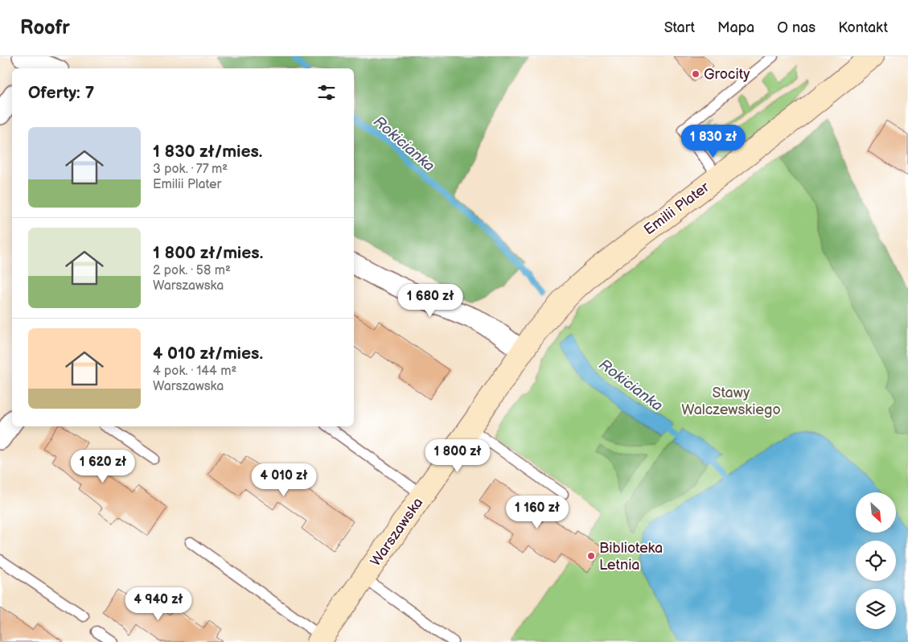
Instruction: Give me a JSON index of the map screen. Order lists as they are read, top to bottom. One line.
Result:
{"streets":{"street":["Emilii Plater","Warszawska"]},"crossings":[["Emilii Plater","Warszawska"]],"water":["Rokicianka"],"parks":["Stawy Walczewskiego"],"places":["Grocity","Biblioteka Letnia"],"north":"bottom right","page":{"header":"Roofr","nav":["Start","Mapa","O nas","Kontakt"],"heading":"Oferty: 7","list":[{"name":"1 830 zł/mies.","note":"3 pok. · 77 m² · Emilii Plater"},{"name":"1 800 zł/mies.","note":"2 pok. · 58 m² · Warszawska"},{"name":"4 010 zł/mies.","note":"4 pok. · 144 m² · Warszawska"}],"price":["1 830 zł","1 680 zł","1 800 zł","1 620 zł","4 010 zł","1 160 zł","4 940 zł"]}}
